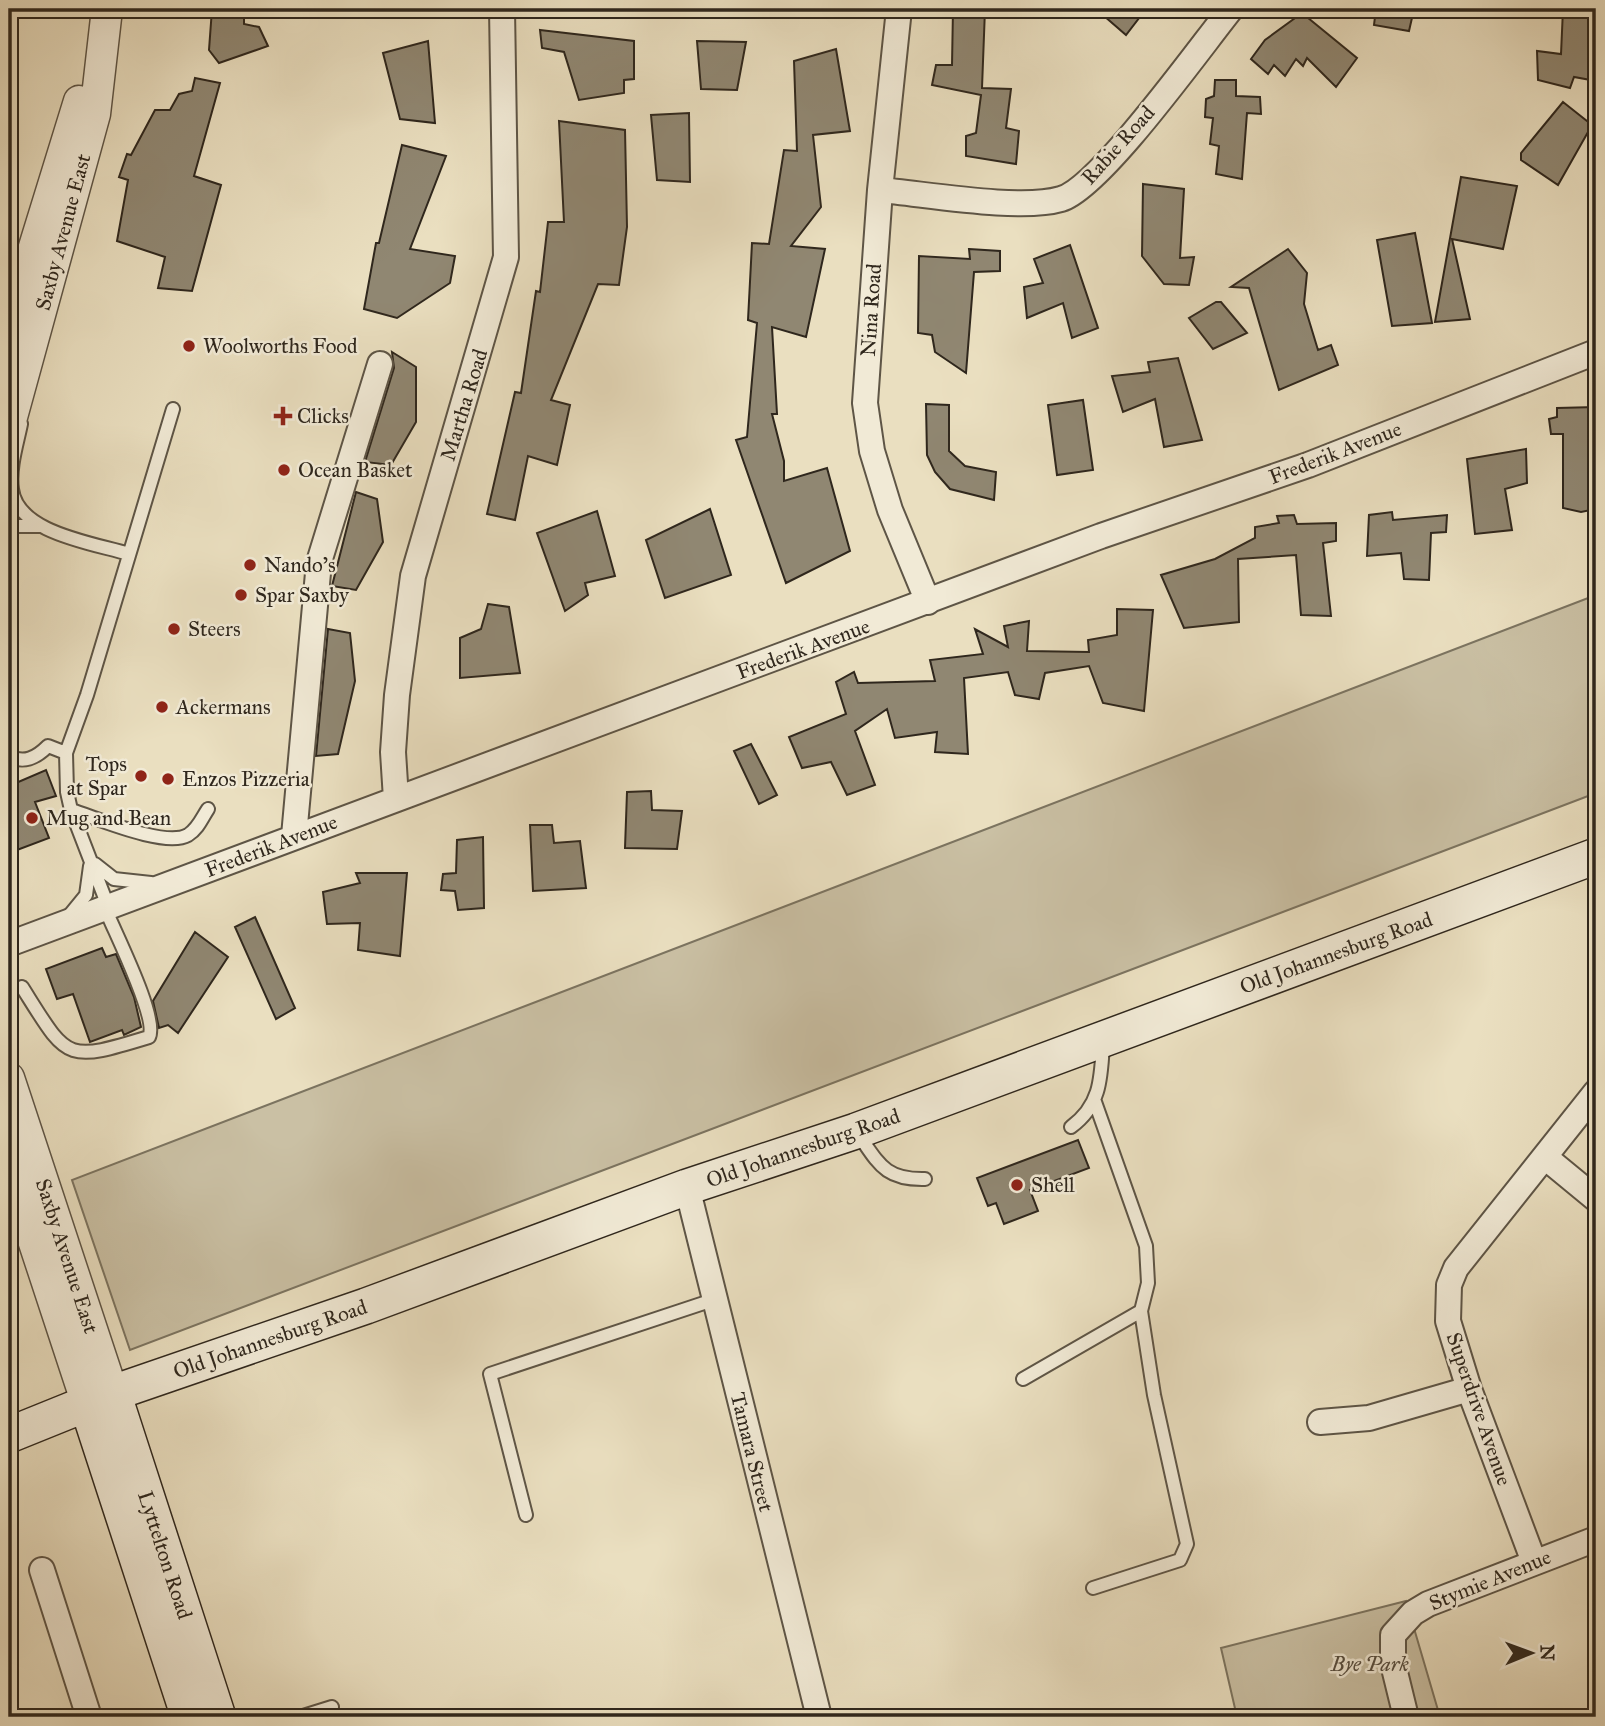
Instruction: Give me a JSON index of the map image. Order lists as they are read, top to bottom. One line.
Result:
{"streets":{"main road":["Old Johannesburg Road","Lyttelton Road"],"street":["Rabie Road","Saxby Avenue East","Nina Road","Martha Road","Frederik Avenue","Superdrive Avenue","Tamara Street","Stymie Avenue"]},"crossings":[["Rabie Road","Nina Road"],["Saxby Avenue East","Old Johannesburg Road"],["Saxby Avenue East","Lyttelton Road"],["Nina Road","Frederik Avenue"],["Martha Road","Frederik Avenue"],["Old Johannesburg Road","Tamara Street"],["Old Johannesburg Road","Lyttelton Road"],["Superdrive Avenue","Stymie Avenue"]],"parks":["Bye Park"],"places":{"other":["Woolworths Food","Ocean Basket","Nando's","Spar Saxby","Steers","Ackermans","Tops at Spar","Enzos Pizzeria","Mug and Bean","Shell"],"health":["Clicks"]},"north":"right"}
